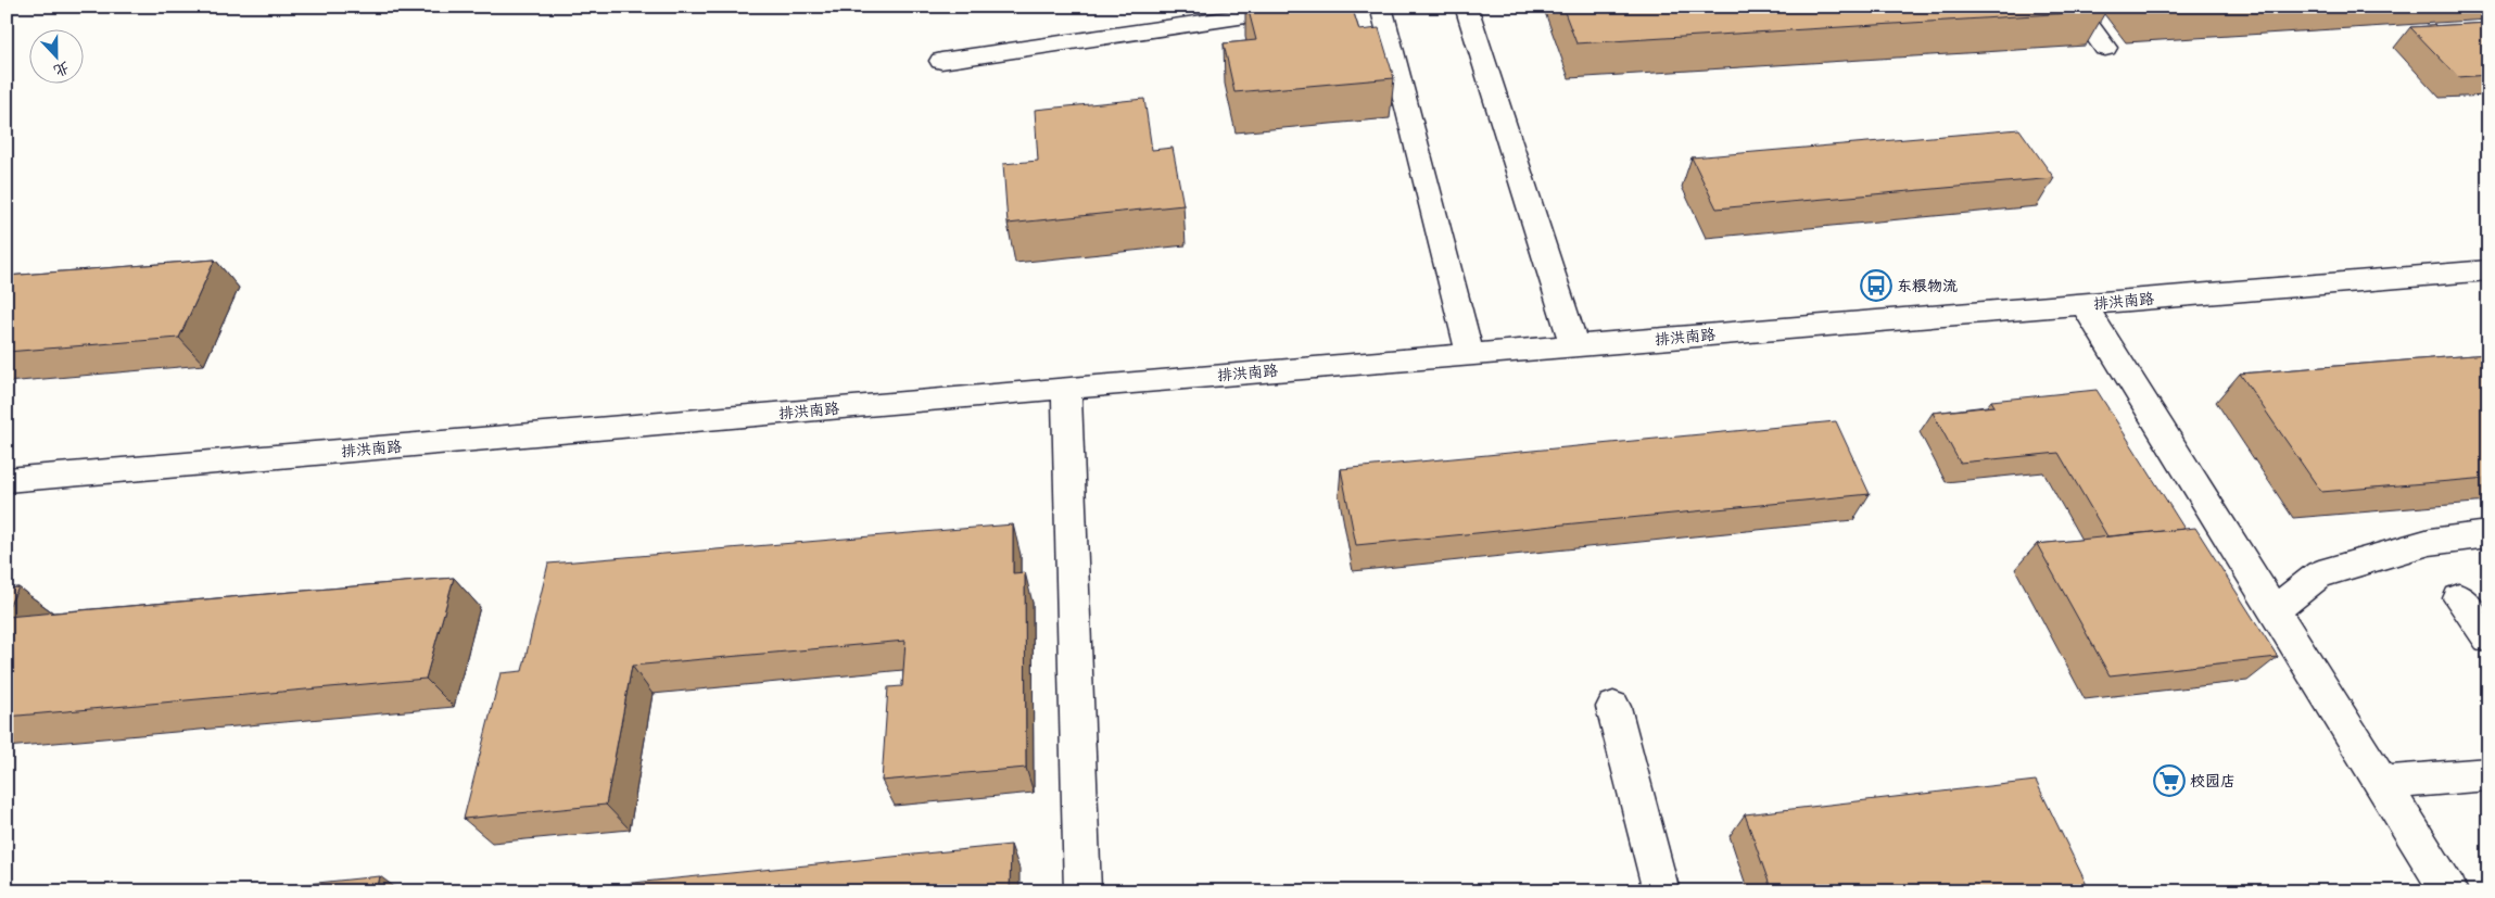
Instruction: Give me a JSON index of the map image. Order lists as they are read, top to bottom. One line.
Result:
{"streets":{"street":["排洪南路"]},"places":{"bus stop":["东粮物流"],"supermarket":["校园店"]},"north":"bottom"}
